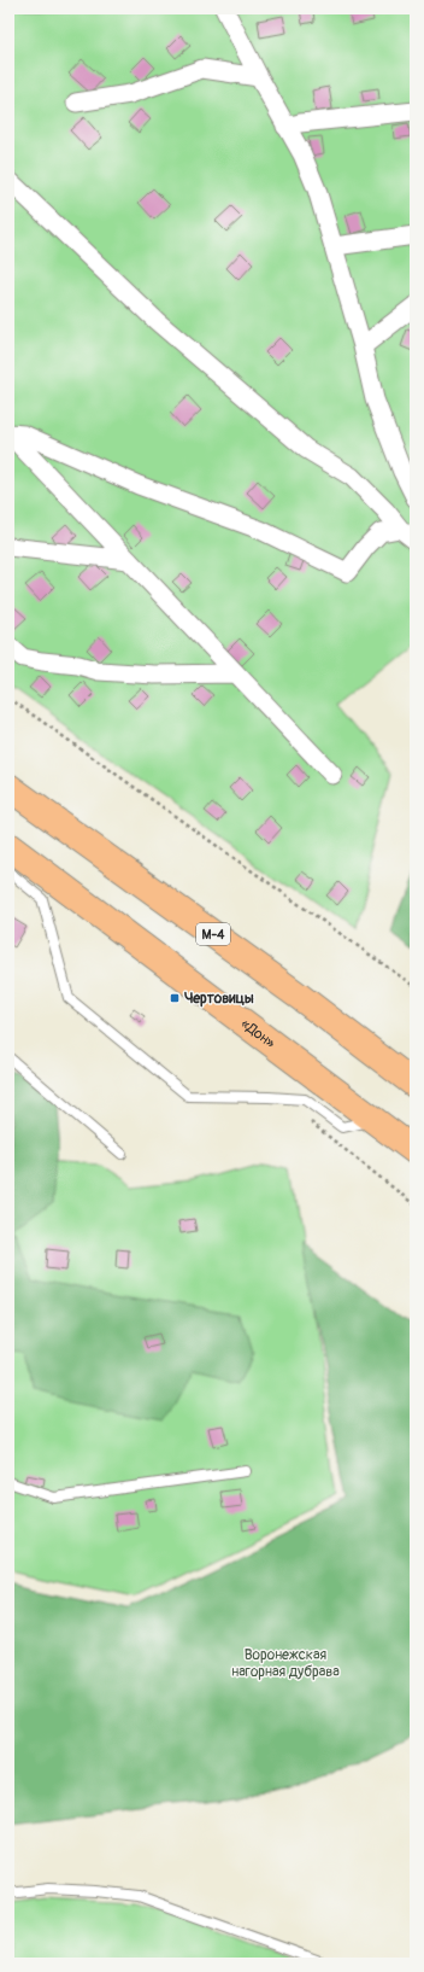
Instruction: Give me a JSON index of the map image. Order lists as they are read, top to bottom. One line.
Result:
{"streets":{"highway":["М-4","«Дон»"]},"parks":["Воронежская нагорная дубрава"],"places":{"transit":["Чертовицы"]}}
